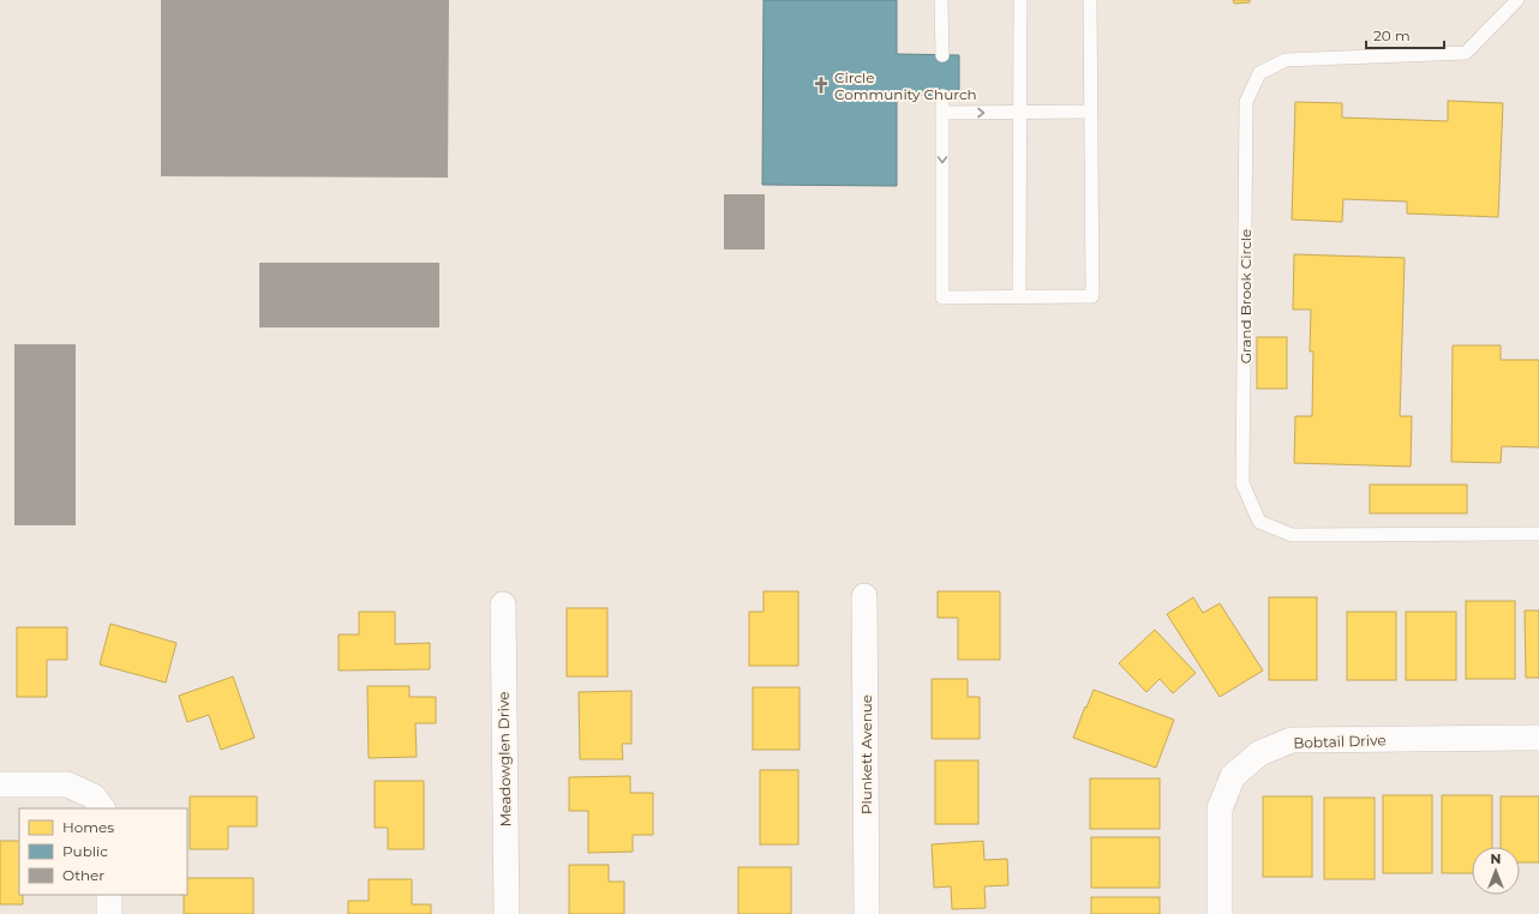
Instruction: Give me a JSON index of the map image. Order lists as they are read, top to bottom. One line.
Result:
{"streets":{"street":["Bobtail Drive","Plunkett Avenue","Meadowglen Drive"],"lane":["Grand Brook Circle"]},"places":{"church":["Circle Community Church"]},"legend":["Homes","Public","Other"],"scale_bar":"20 m","north":"top"}
